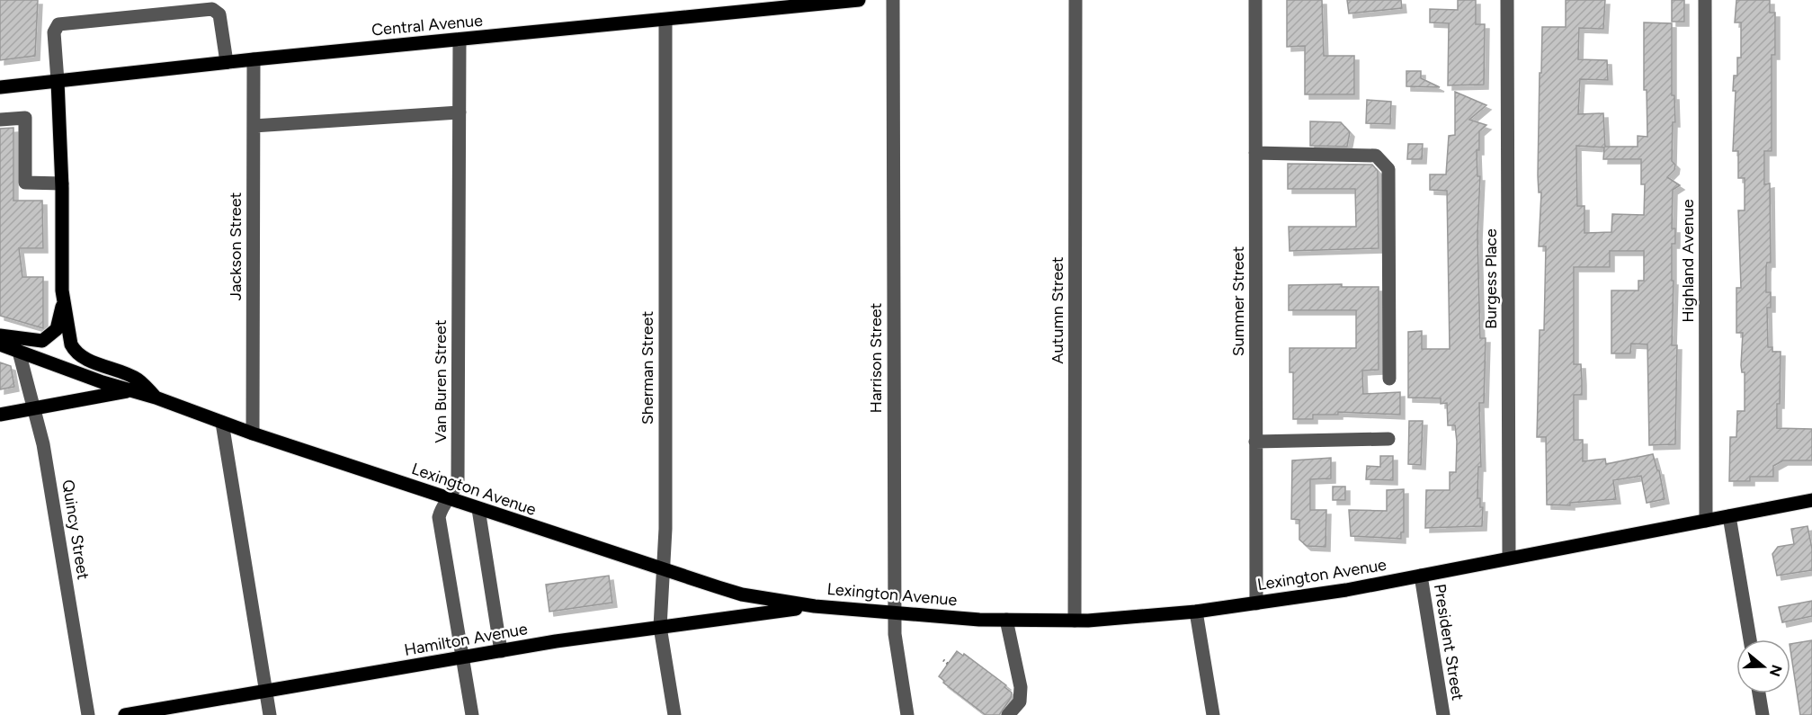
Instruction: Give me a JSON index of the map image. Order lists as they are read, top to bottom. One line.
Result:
{"streets":{"main road":["Central Avenue","Lexington Avenue","Hamilton Avenue"],"street":["Jackson Street","Highland Avenue","Burgess Place","Summer Street","Autumn Street","Harrison Street","Sherman Street","Van Buren Street","Quincy Street","President Street"]},"crossings":[["Central Avenue","Jackson Street"],["Central Avenue","Sherman Street"],["Central Avenue","Van Buren Street"],["Jackson Street","Lexington Avenue"],["Highland Avenue","Lexington Avenue"],["Burgess Place","Lexington Avenue"],["Summer Street","Lexington Avenue"],["Autumn Street","Lexington Avenue"],["Harrison Street","Lexington Avenue"],["Sherman Street","Lexington Avenue"],["Sherman Street","Hamilton Avenue"],["Van Buren Street","Lexington Avenue"],["Van Buren Street","Hamilton Avenue"],["Lexington Avenue","Quincy Street"],["Lexington Avenue","Hamilton Avenue"],["Lexington Avenue","President Street"]],"north":"right"}
